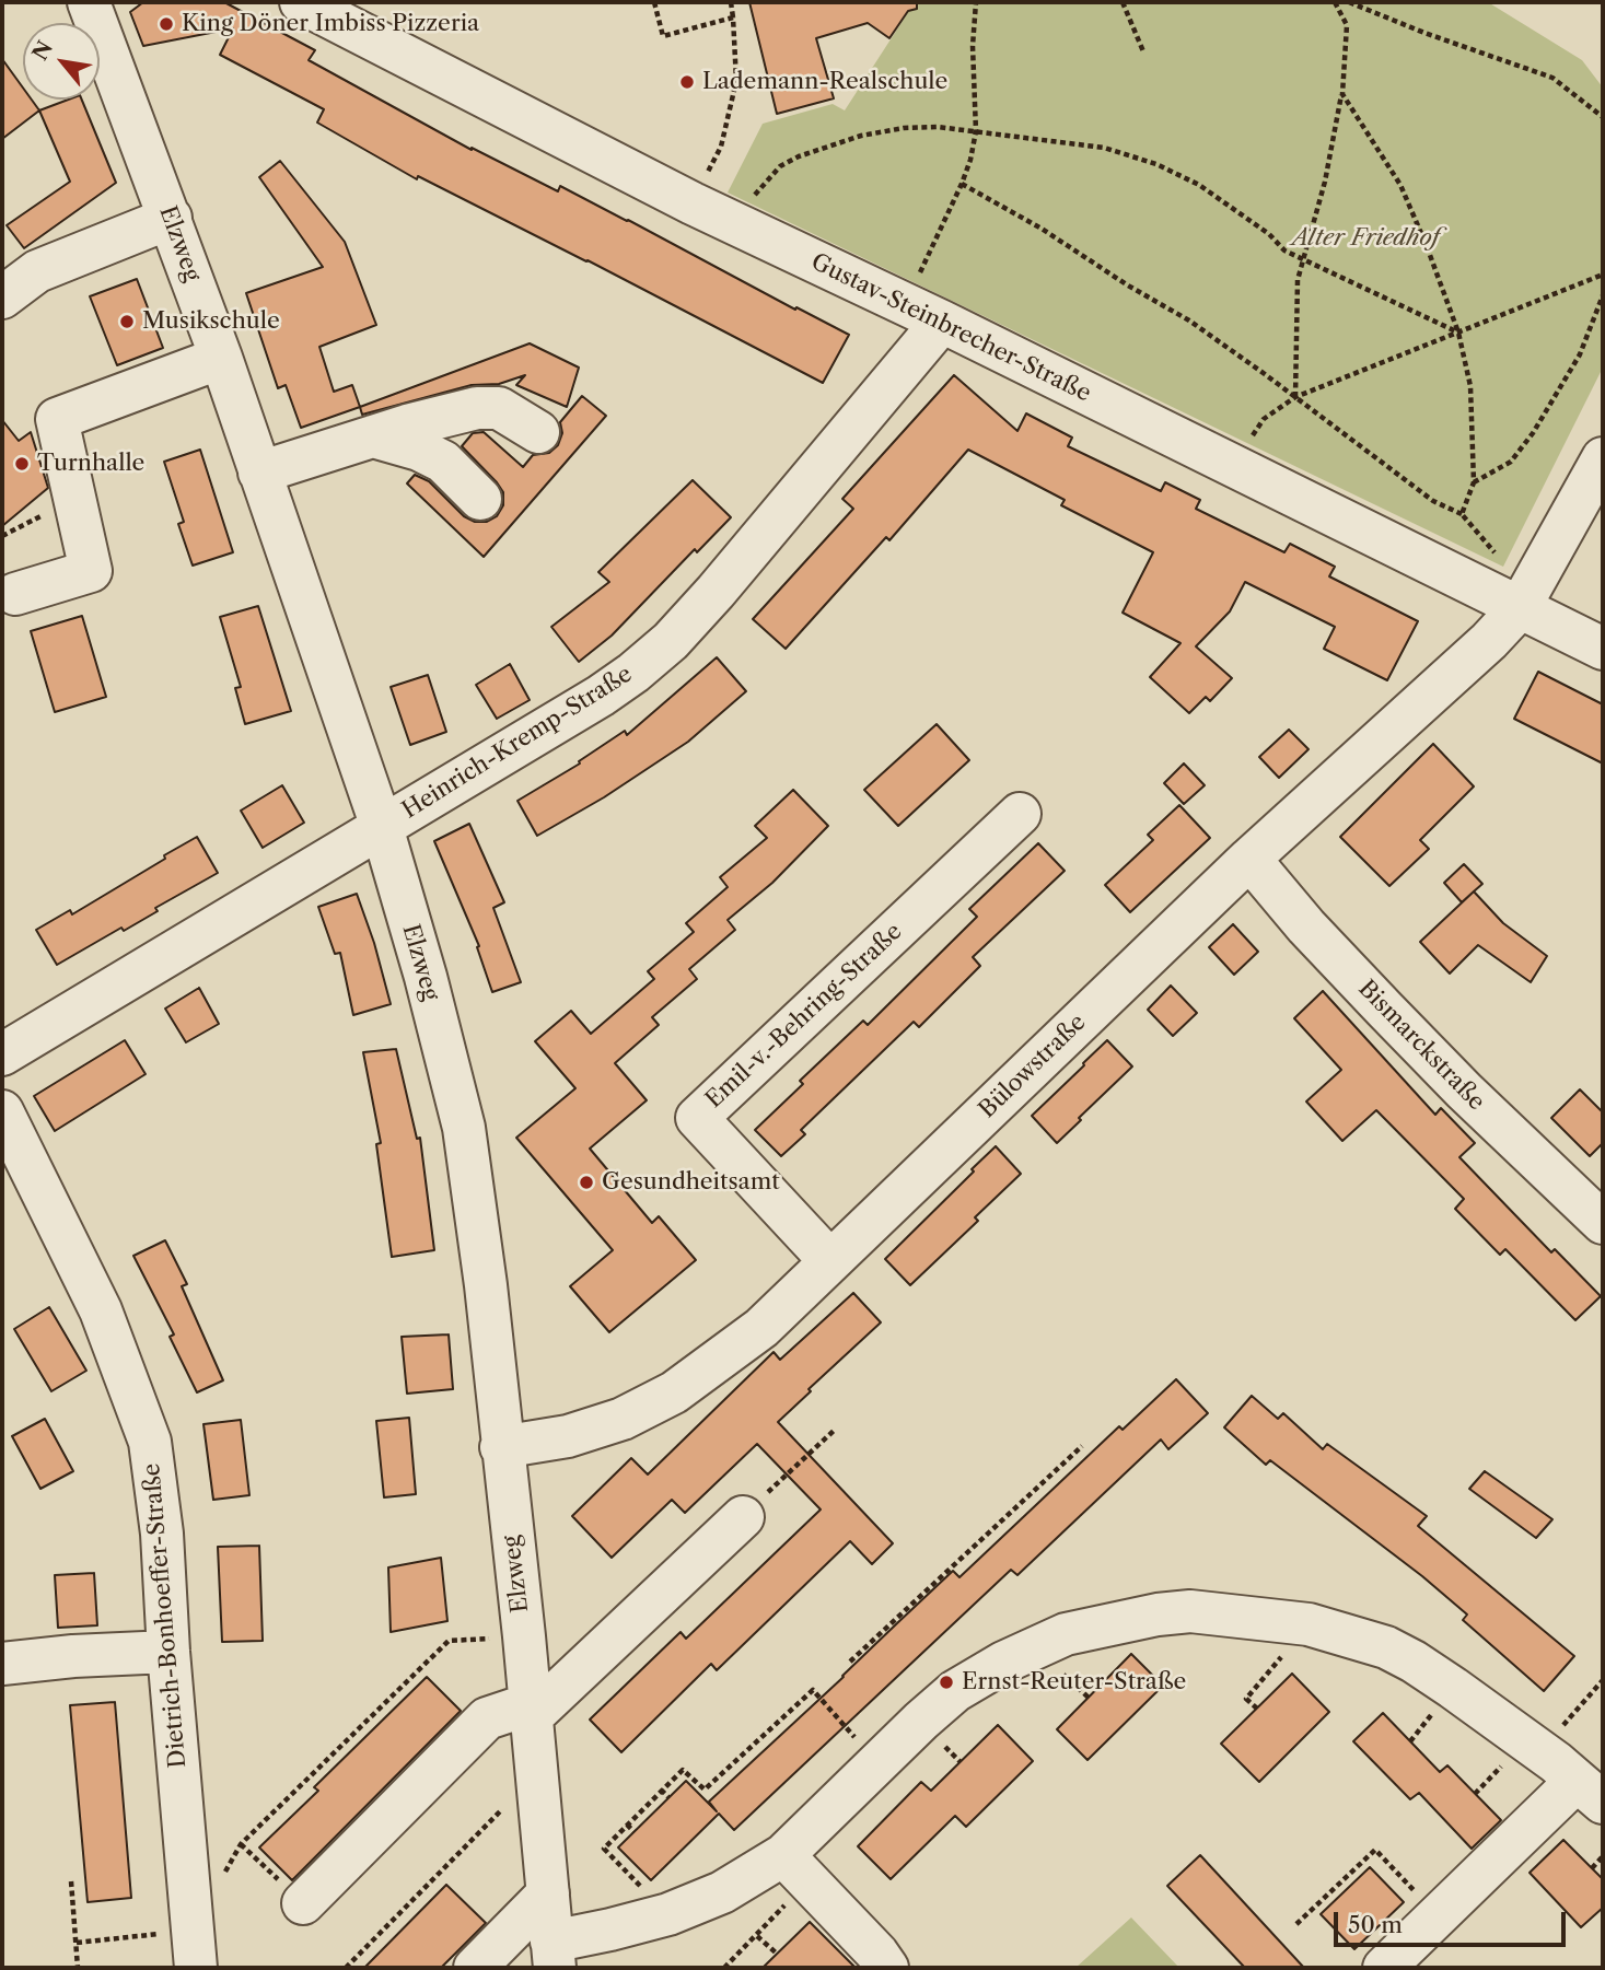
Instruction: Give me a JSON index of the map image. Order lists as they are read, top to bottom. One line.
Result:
{"streets":{"street":["Elzweg","Gustav-Steinbrecher-Straße","Heinrich-Kremp-Straße","Emil-v.-Behring-Straße","Bismarckstraße","Bülowstraße","Dietrich-Bonhoeffer-Straße"]},"crossings":[["Elzweg","Heinrich-Kremp-Straße"],["Elzweg","Bülowstraße"],["Gustav-Steinbrecher-Straße","Heinrich-Kremp-Straße"],["Gustav-Steinbrecher-Straße","Bülowstraße"],["Emil-v.-Behring-Straße","Bülowstraße"],["Bismarckstraße","Bülowstraße"]],"parks":["Alter Friedhof"],"places":["King Döner Imbiss Pizzeria","Lademann-Realschule","Musikschule","Turnhalle","Gesundheitsamt","Ernst-Reuter-Straße"],"scale_bar":"50 m","north":"top left"}
